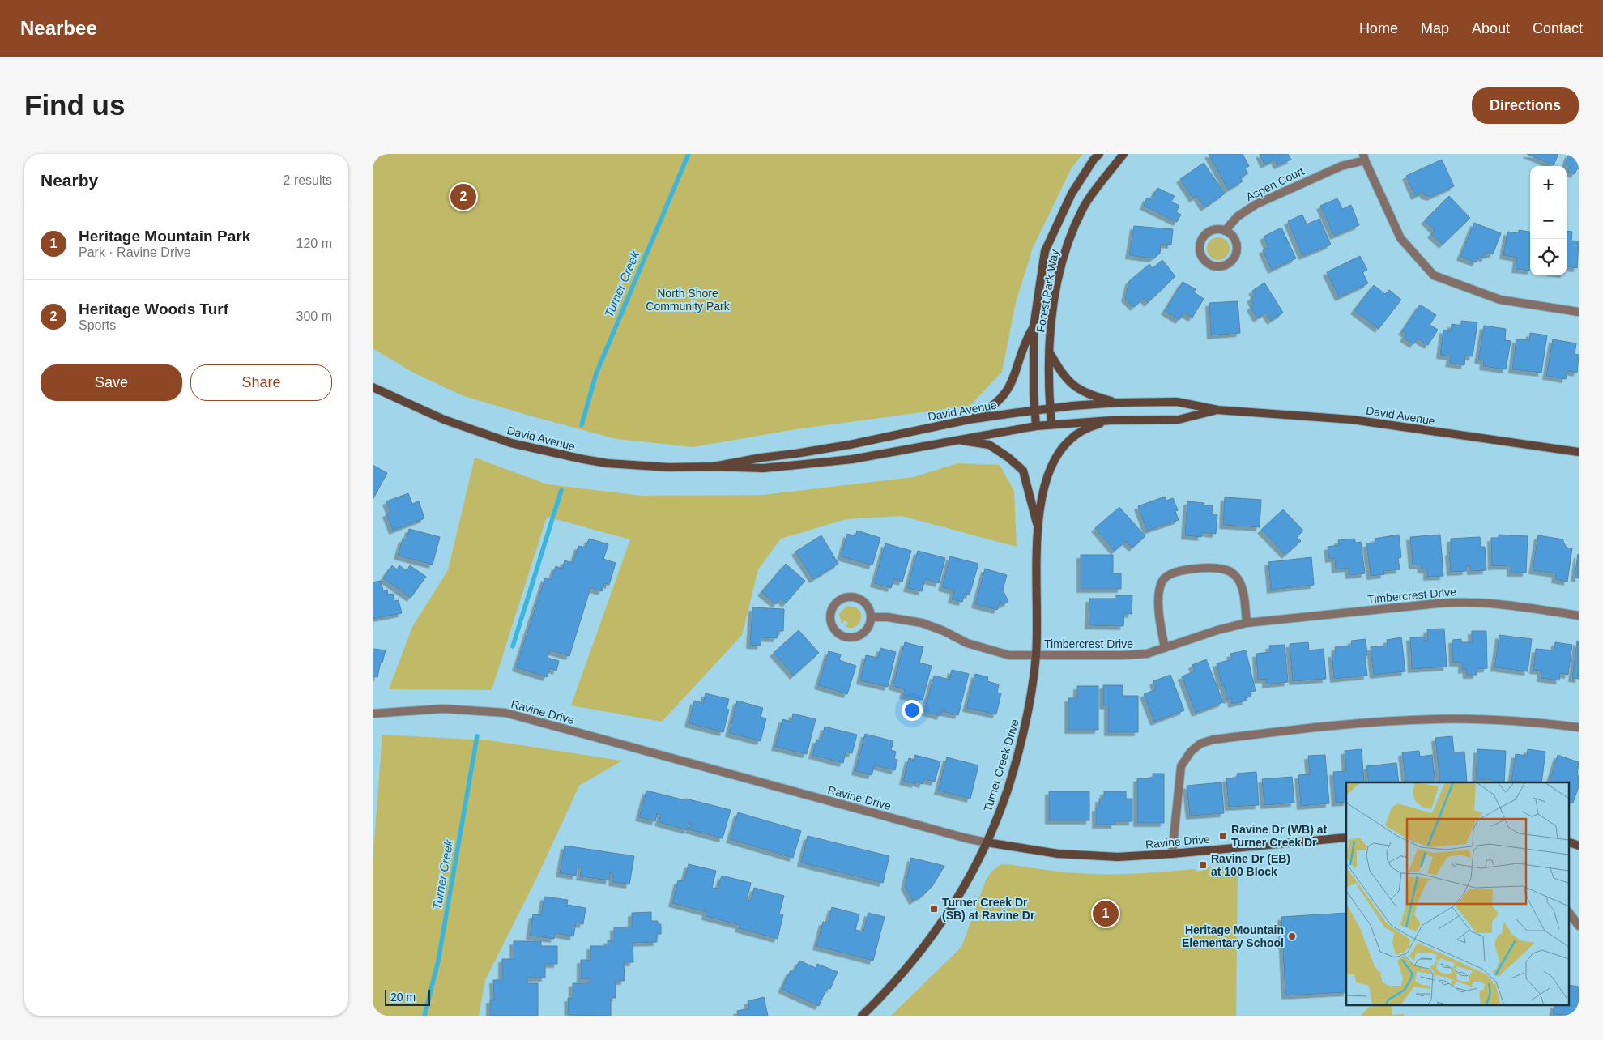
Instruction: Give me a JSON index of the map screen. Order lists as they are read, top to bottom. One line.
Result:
{"streets":{"main road":["Forest Park Way","David Avenue","Ravine Drive","Turner Creek Drive"],"street":["Aspen Court","Timbercrest Drive"]},"crossings":[["Forest Park Way","David Avenue"],["Timbercrest Drive","Turner Creek Drive"],["Ravine Drive","Turner Creek Drive"]],"water":["Turner Creek"],"parks":["North Shore Community Park"],"places":{"transit":["Ravine Dr (WB) at Turner Creek Dr","Ravine Dr (EB) at 100 Block","Turner Creek Dr (SB) at Ravine Dr"],"other":["Heritage Mountain Elementary School"]},"scale_bar":"20 m","page":{"header":"Nearbee","nav":["Home","Map","About","Contact"],"buttons":["Directions",["Save","Share"]],"title":"Find us","heading":["Nearby","2 results"],"map_buttons":["+","−"],"pins":["2","1"],"list":[{"mark":"1","name":"Heritage Mountain Park","note":"Park · Ravine Drive","value":"120 m"},{"mark":"2","name":"Heritage Woods Turf","note":"Sports","value":"300 m"}],"scale":"20 m"}}
